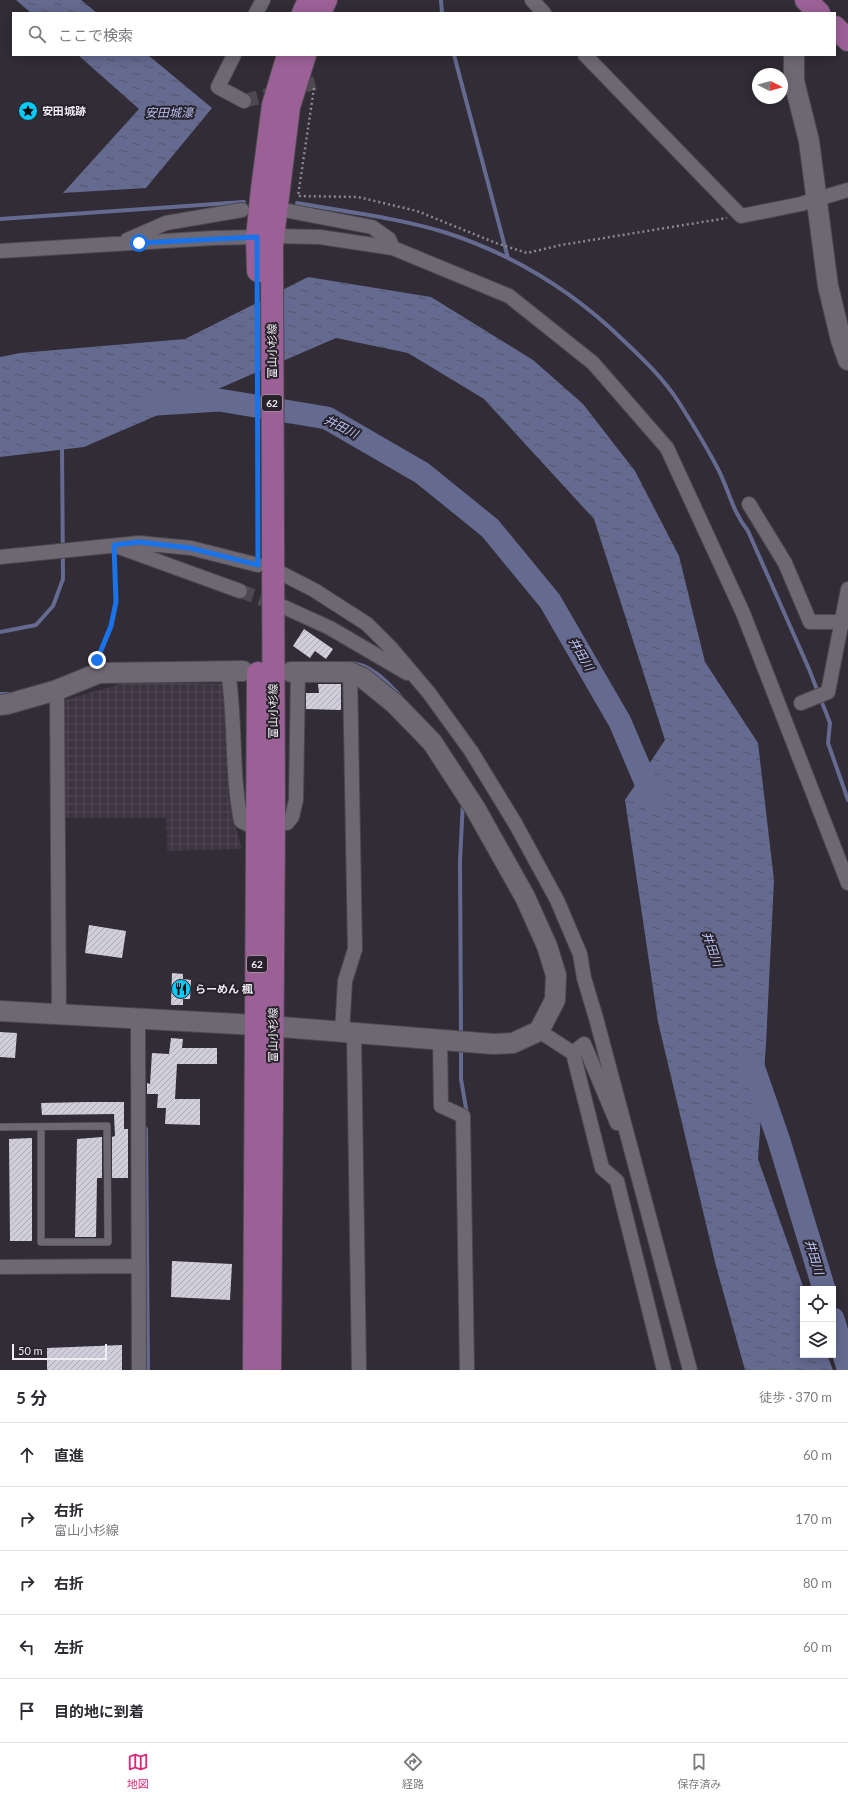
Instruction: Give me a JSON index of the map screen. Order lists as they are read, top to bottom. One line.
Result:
{"streets":{"main road":["富山小杉線","62"]},"water":["安田城濠","井田川"],"places":{"place":["安田城跡"],"restaurant":["らーめん 楓"]},"scale_bar":"50 m","north":"right","page":{"search":"ここで検索","scale":"50 m","heading":["5 分","徒歩 · 370 m"],"list":[["直進","60 m"],["右折","富山小杉線","170 m"],["右折","80 m"],["左折","60 m"],"目的地に到着"],"nav":["地図","経路","保存済み"]}}
